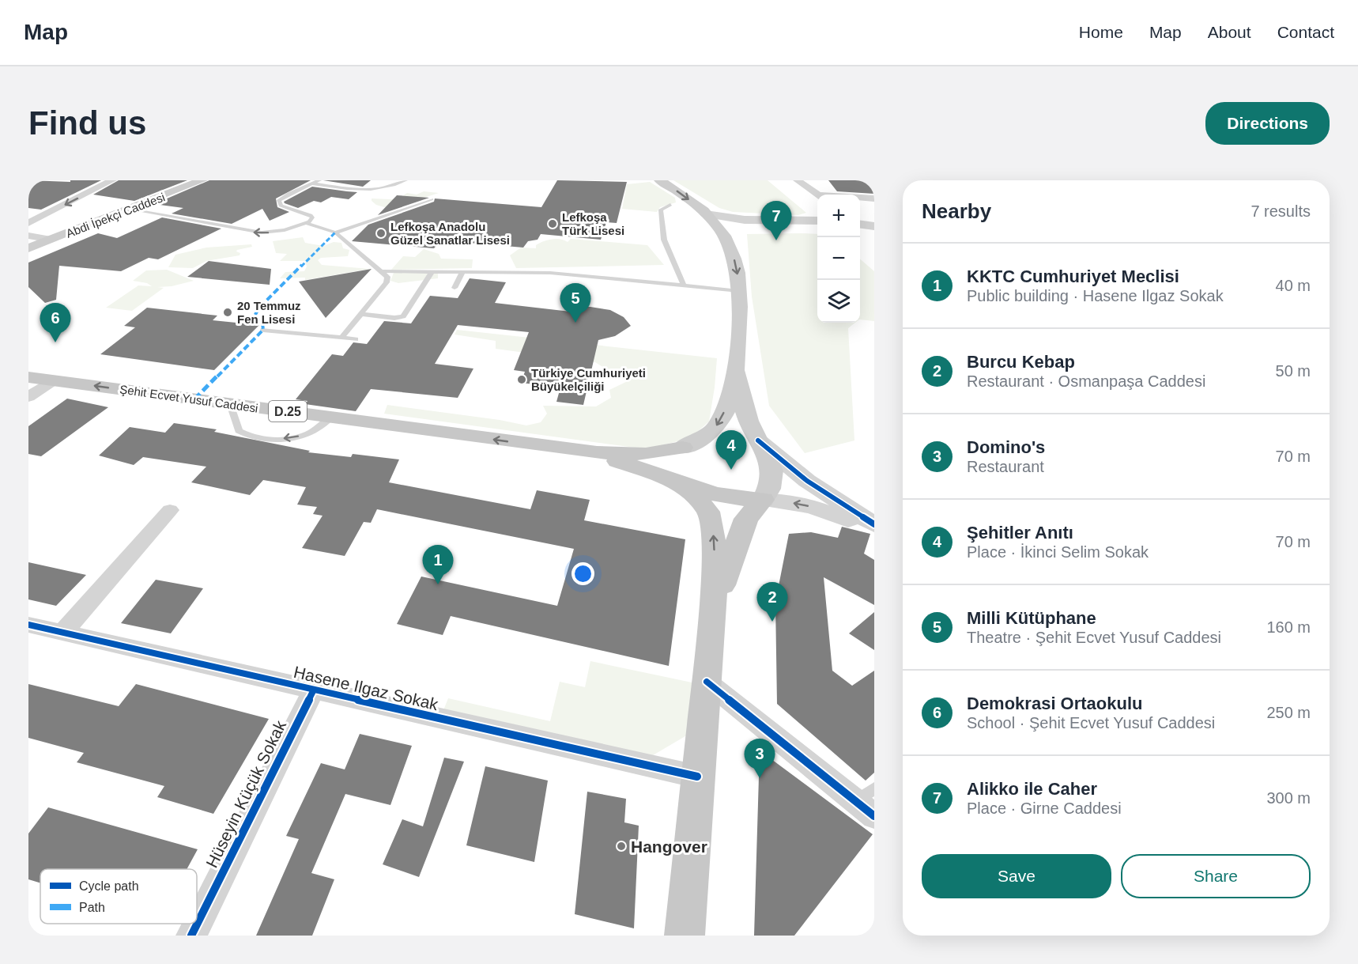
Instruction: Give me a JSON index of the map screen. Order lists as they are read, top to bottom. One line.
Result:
{"streets":{"main road":["Abdi İpekçi Caddesi","Şehit Ecvet Yusuf Caddesi","D.25"],"street":["Hasene Ilgaz Sokak","Hüseyin Küçük Sokak"]},"crossings":[["Şehit Ecvet Yusuf Caddesi","D.25"],["Hasene Ilgaz Sokak","Hüseyin Küçük Sokak"]],"places":["Lefkoşa Türk Lisesi","Lefkoşa Anadolu Güzel Sanatlar Lisesi","20 Temmuz Fen Lisesi","Türkiye Cumhuriyeti Büyükelçiliği","Hangover"],"legend":["Cycle path","Path"],"page":{"header":"Map","nav":["Home","Map","About","Contact"],"buttons":["Directions",["Save","Share"]],"title":"Find us","heading":["Nearby","7 results"],"map_buttons":["+","−"],"pins":["7","5","6","4","1","2","3"],"list":[{"mark":"1","name":"KKTC Cumhuriyet Meclisi","note":"Public building · Hasene Ilgaz Sokak","value":"40 m"},{"mark":"2","name":"Burcu Kebap","note":"Restaurant · Osmanpaşa Caddesi","value":"50 m"},{"mark":"3","name":"Domino's","note":"Restaurant","value":"70 m"},{"mark":"4","name":"Şehitler Anıtı","note":"Place · İkinci Selim Sokak","value":"70 m"},{"mark":"5","name":"Milli Kütüphane","note":"Theatre · Şehit Ecvet Yusuf Caddesi","value":"160 m"},{"mark":"6","name":"Demokrasi Ortaokulu","note":"School · Şehit Ecvet Yusuf Caddesi","value":"250 m"},{"mark":"7","name":"Alikko ile Caher","note":"Place · Girne Caddesi","value":"300 m"}]}}
